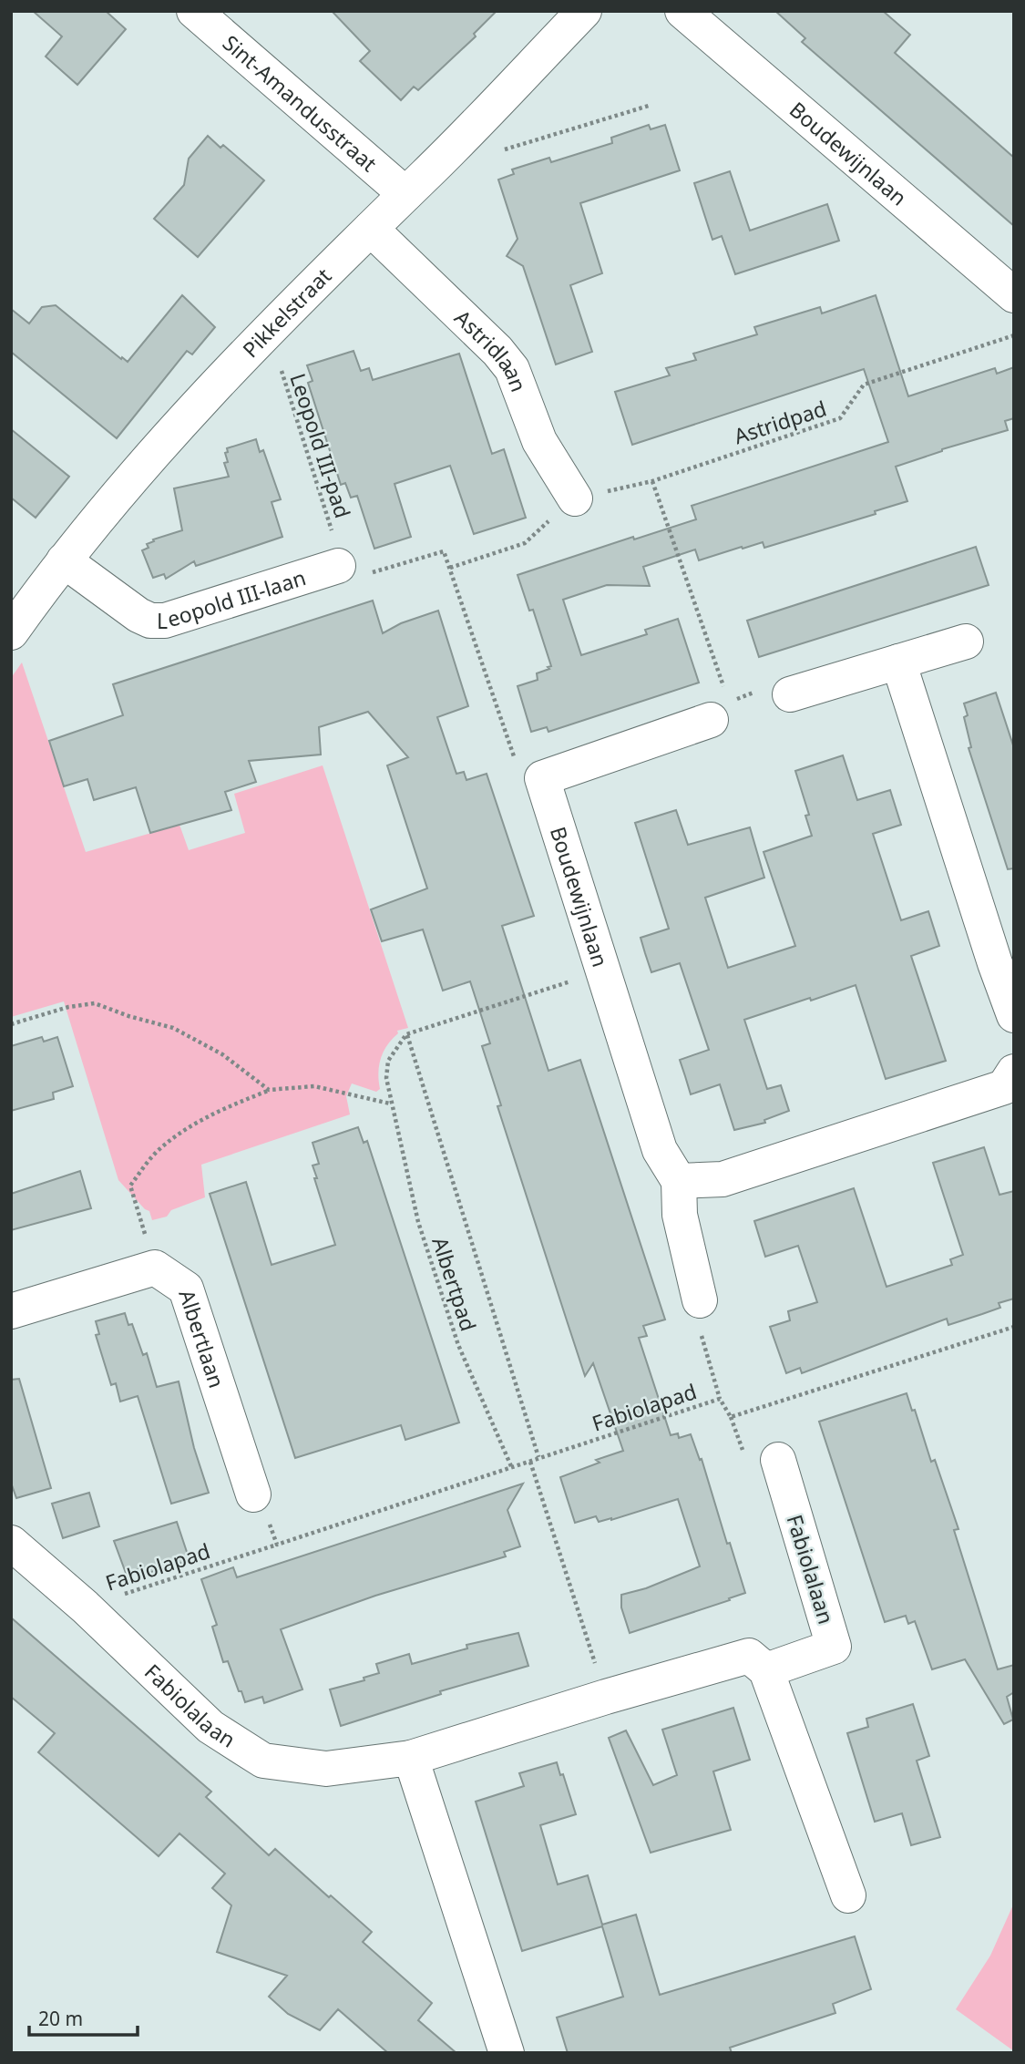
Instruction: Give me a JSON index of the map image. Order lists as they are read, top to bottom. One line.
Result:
{"streets":{"street":["Sint-Amandusstraat","Boudewijnlaan","Pikkelstraat","Astridlaan","Leopold III-laan","Albertlaan","Fabiolalaan"],"path":["Astridpad","Leopold III-pad","Albertpad","Fabiolapad"]},"crossings":[["Sint-Amandusstraat","Pikkelstraat"],["Pikkelstraat","Astridlaan"],["Pikkelstraat","Leopold III-pad"],["Pikkelstraat","Leopold III-laan"],["Astridlaan","Astridpad"],["Leopold III-pad","Leopold III-laan"],["Albertpad","Fabiolapad"],["Fabiolapad","Fabiolalaan"]],"scale_bar":"20 m"}
